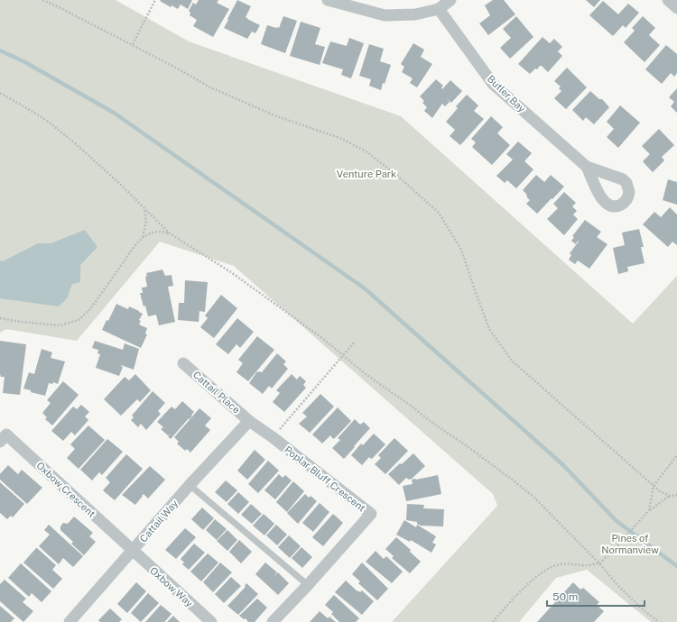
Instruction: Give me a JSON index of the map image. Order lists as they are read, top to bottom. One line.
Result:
{"streets":{"street":["Butler Bay","Cattail Place","Poplar Bluff Crescent","Oxbow Crescent","Cattail Way","Oxbow Way"]},"crossings":[["Cattail Place","Poplar Bluff Crescent"],["Cattail Place","Cattail Way"],["Poplar Bluff Crescent","Cattail Way"],["Oxbow Crescent","Cattail Way"],["Oxbow Crescent","Oxbow Way"],["Cattail Way","Oxbow Way"]],"parks":["Venture Park","Pines of Normanview"],"scale_bar":"50 m"}
